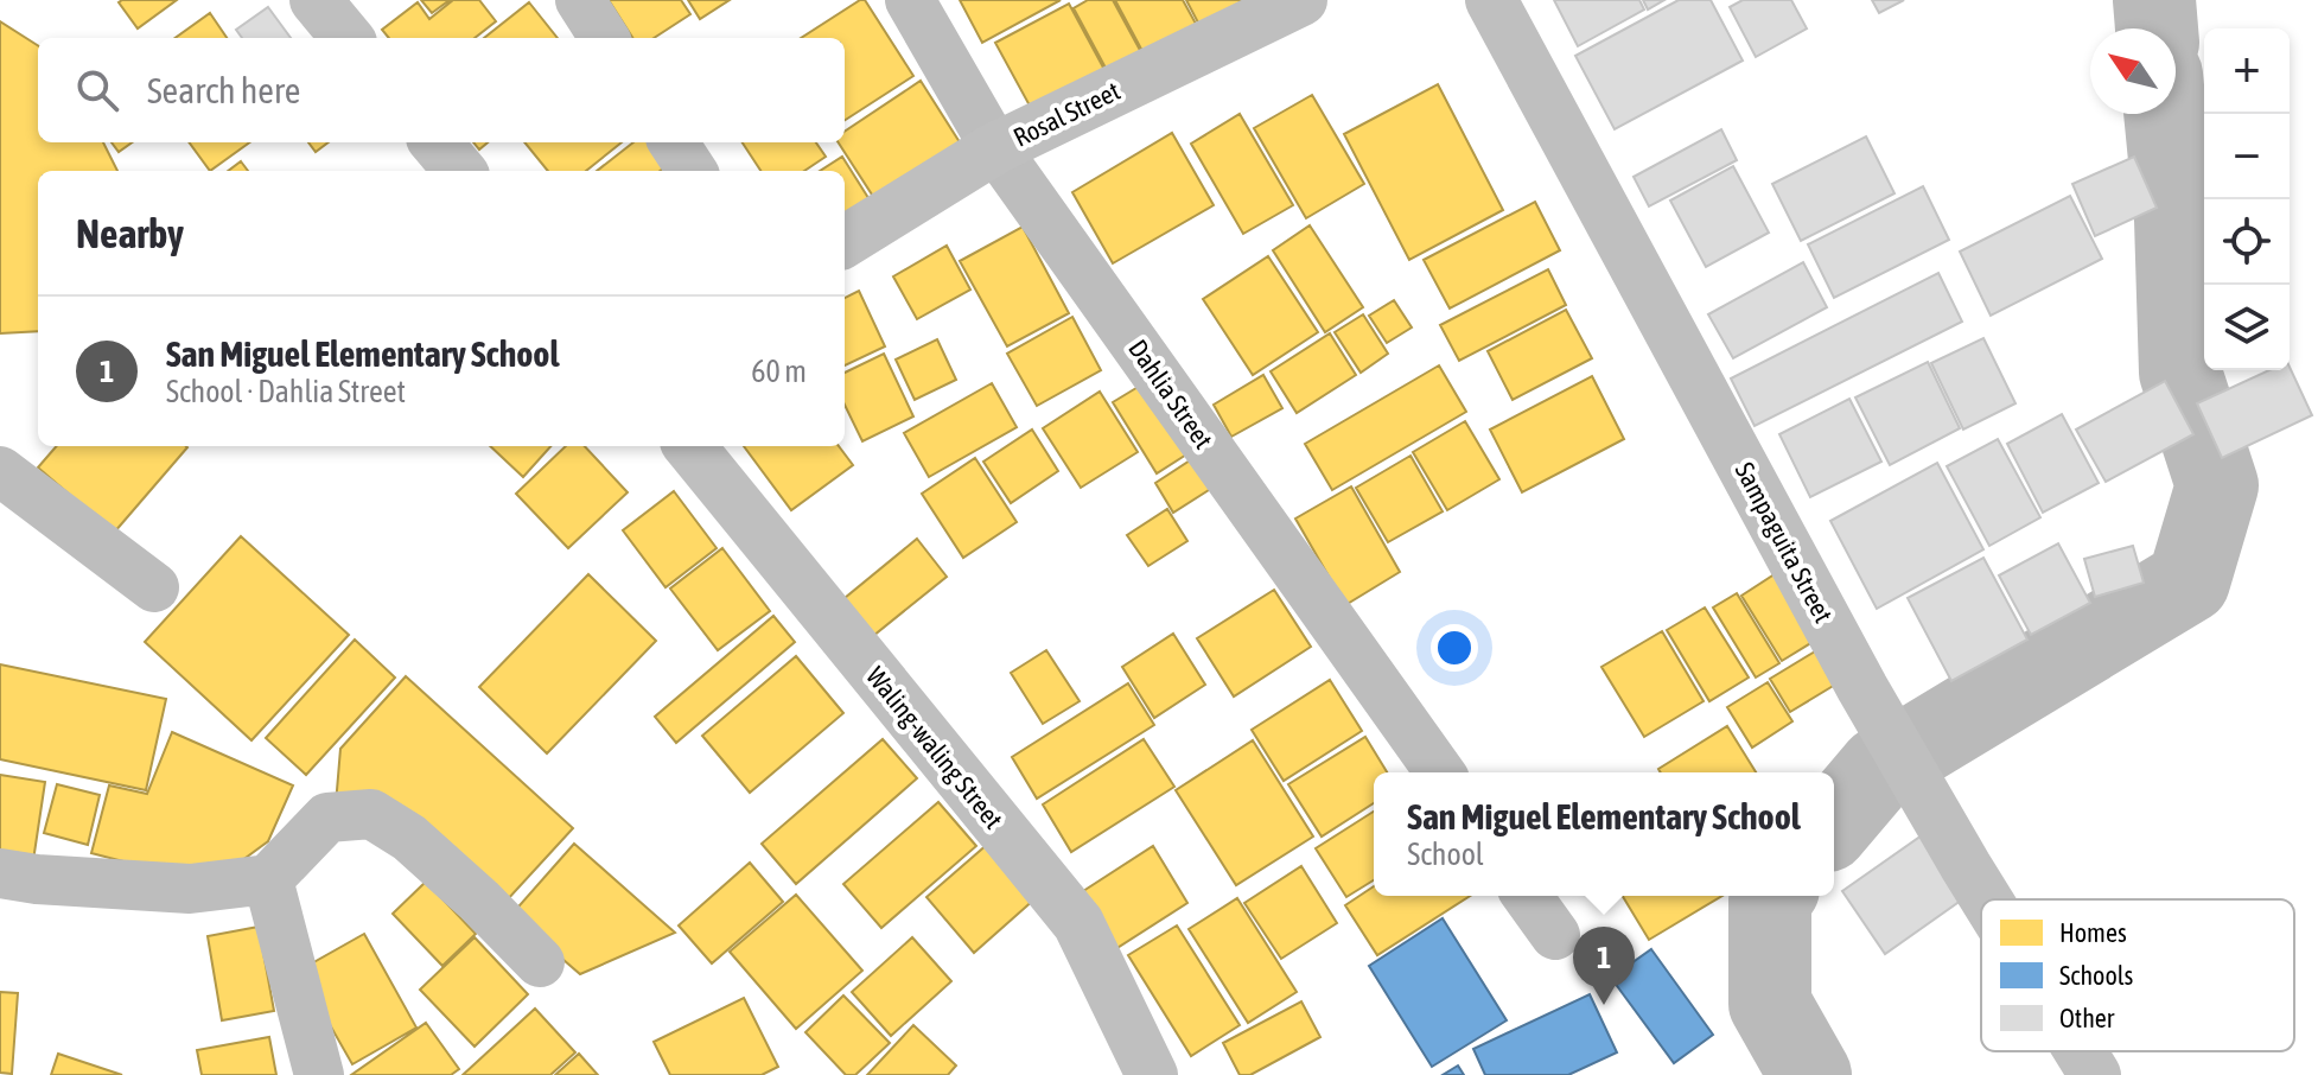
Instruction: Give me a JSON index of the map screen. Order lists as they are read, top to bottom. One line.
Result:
{"streets":{"street":["Rosal Street","Dahlia Street","Sampaguita Street","Waling-waling Street"]},"crossings":[["Rosal Street","Dahlia Street"]],"legend":["Homes","Schools","Other"],"north":"top left","page":{"map_buttons":["+","−"],"search":"Search here","heading":"Nearby","list":[{"mark":"1","name":"San Miguel Elementary School","note":"School · Dahlia Street","value":"60 m"}],"popup":["San Miguel Elementary School","School"],"pins":"1"}}
